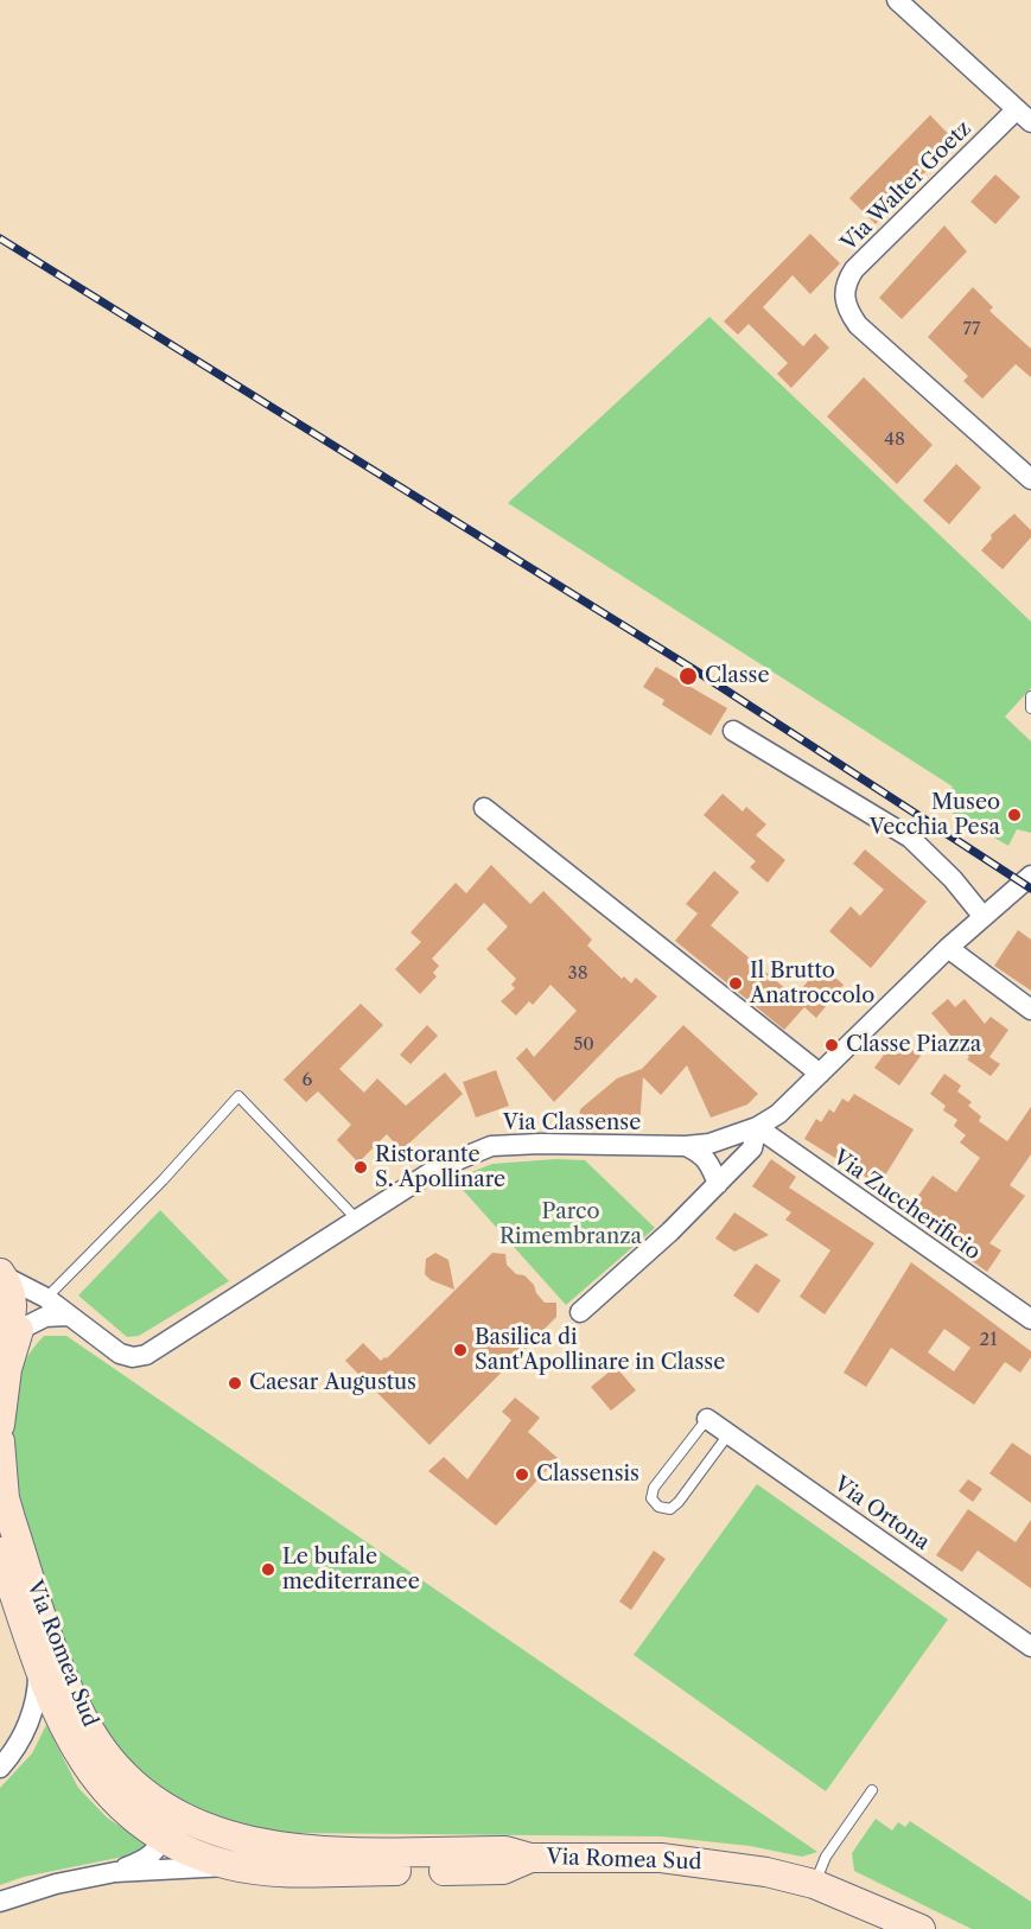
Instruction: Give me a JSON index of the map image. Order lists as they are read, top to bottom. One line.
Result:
{"streets":{"main road":["Via Romea Sud"],"street":["Via Walter Goetz","Via Classense","Via Zuccherificio","Via Ortona"]},"crossings":[["Via Classense","Via Zuccherificio"]],"parks":["Parco Rimembranza"],"places":["Classe","Museo Vecchia Pesa","Il Brutto Anatroccolo","Classe Piazza","Ristorante S. Apollinare","Basilica di Sant'Apollinare in Classe","Caesar Augustus","Classensis","Le bufale mediterranee"],"house_numbers":["77","48","38","50","6","21"]}
